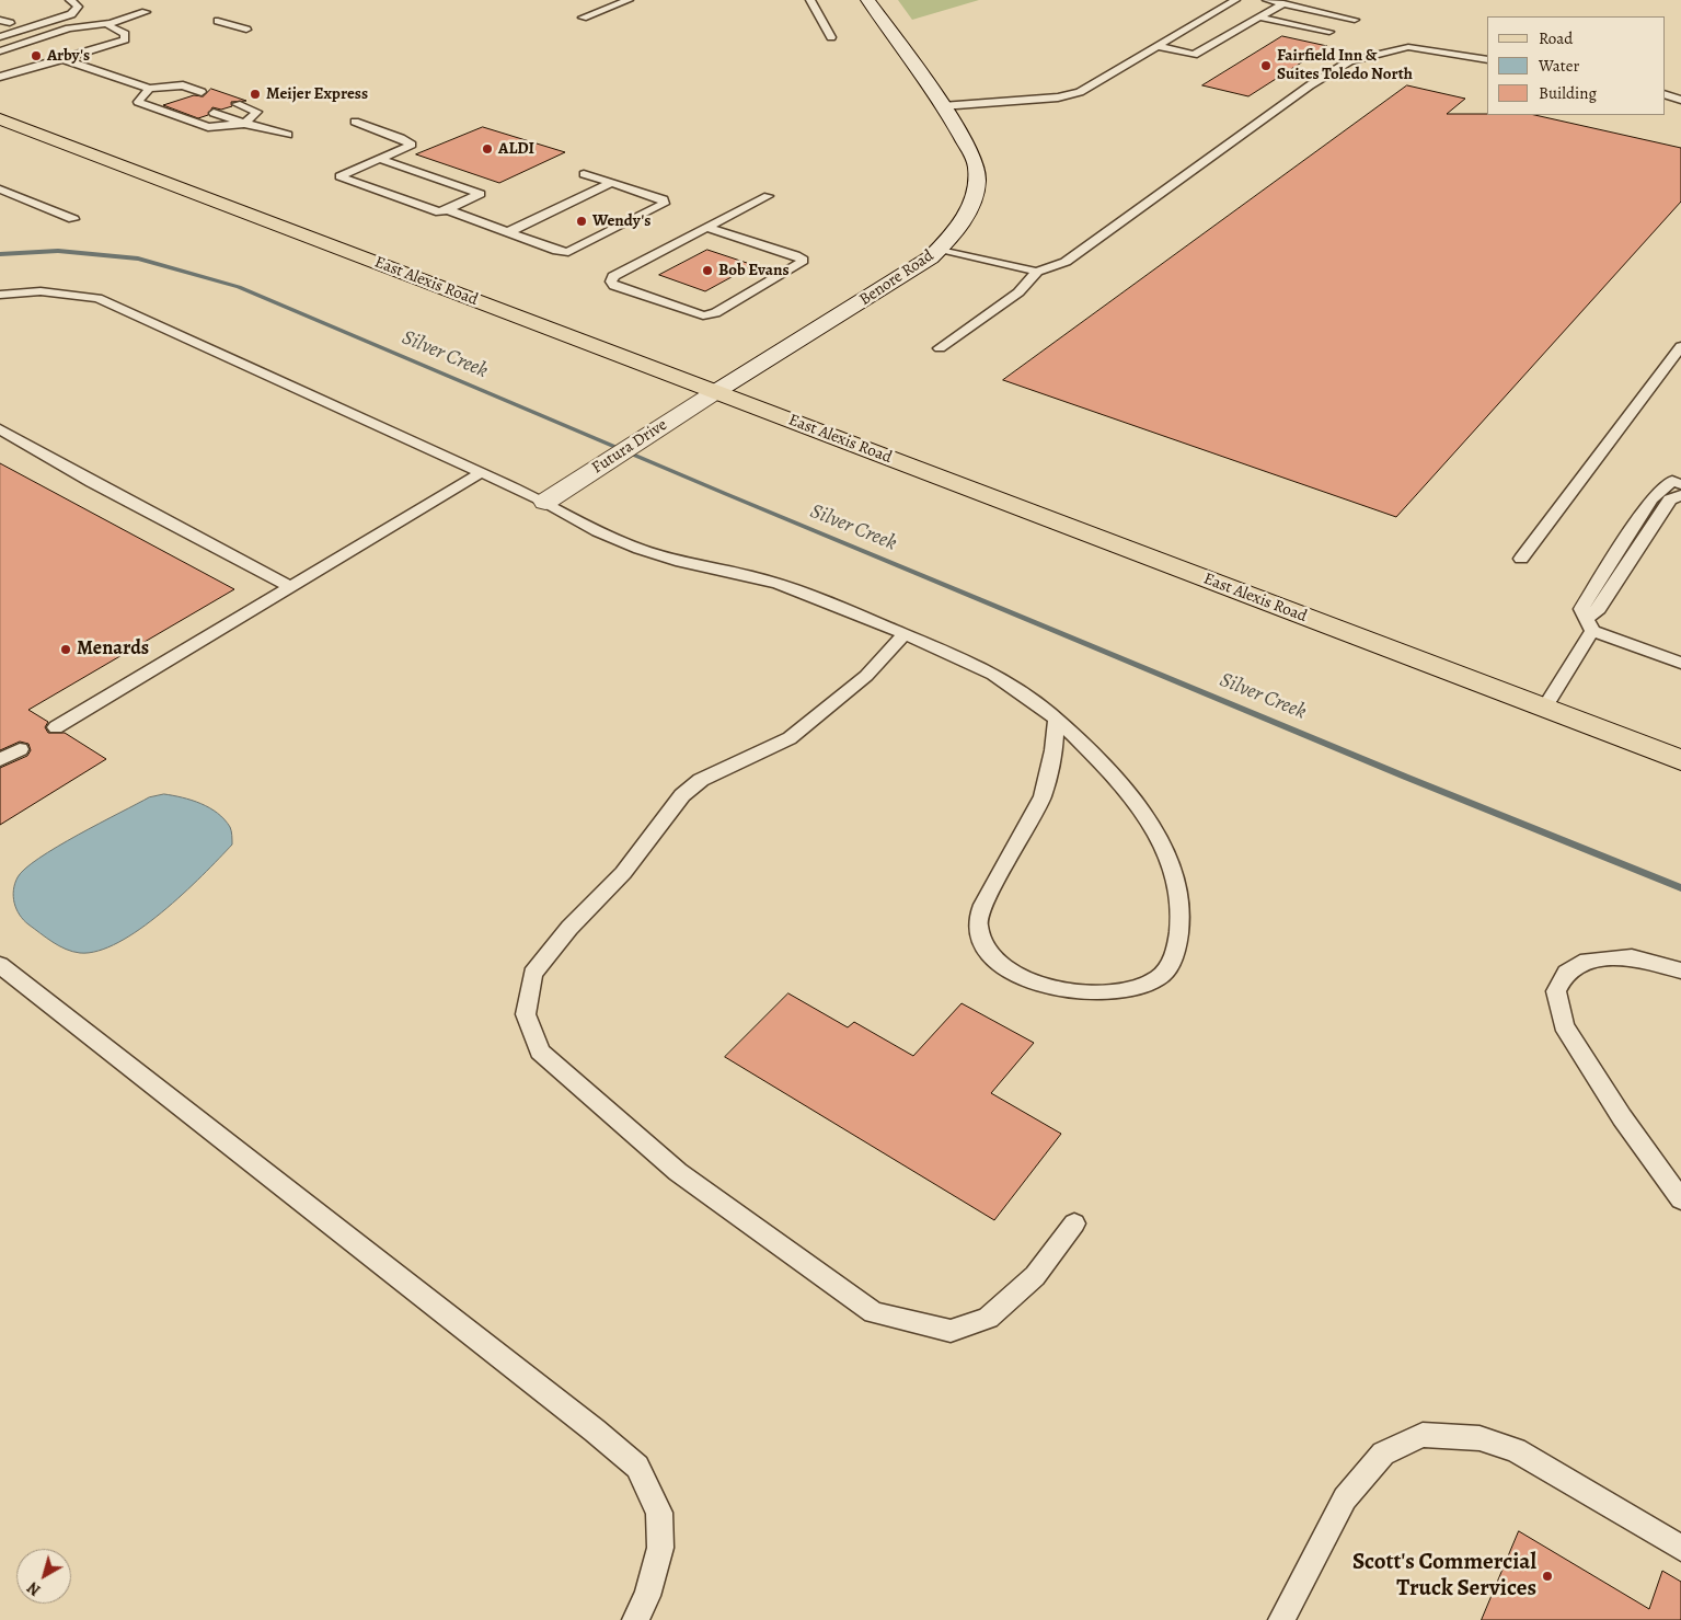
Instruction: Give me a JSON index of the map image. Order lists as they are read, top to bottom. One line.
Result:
{"streets":{"main road":["Benore Road","East Alexis Road","Futura Drive"]},"crossings":[["Benore Road","East Alexis Road"],["Benore Road","Futura Drive"],["East Alexis Road","Futura Drive"]],"water":["Silver Creek"],"places":["Arby's","Fairfield Inn & Suites Toledo North","Meijer Express","ALDI","Wendy's","Bob Evans","Menards","Scott's Commercial Truck Services"],"legend":["Road","Water","Building"],"north":"bottom left"}
